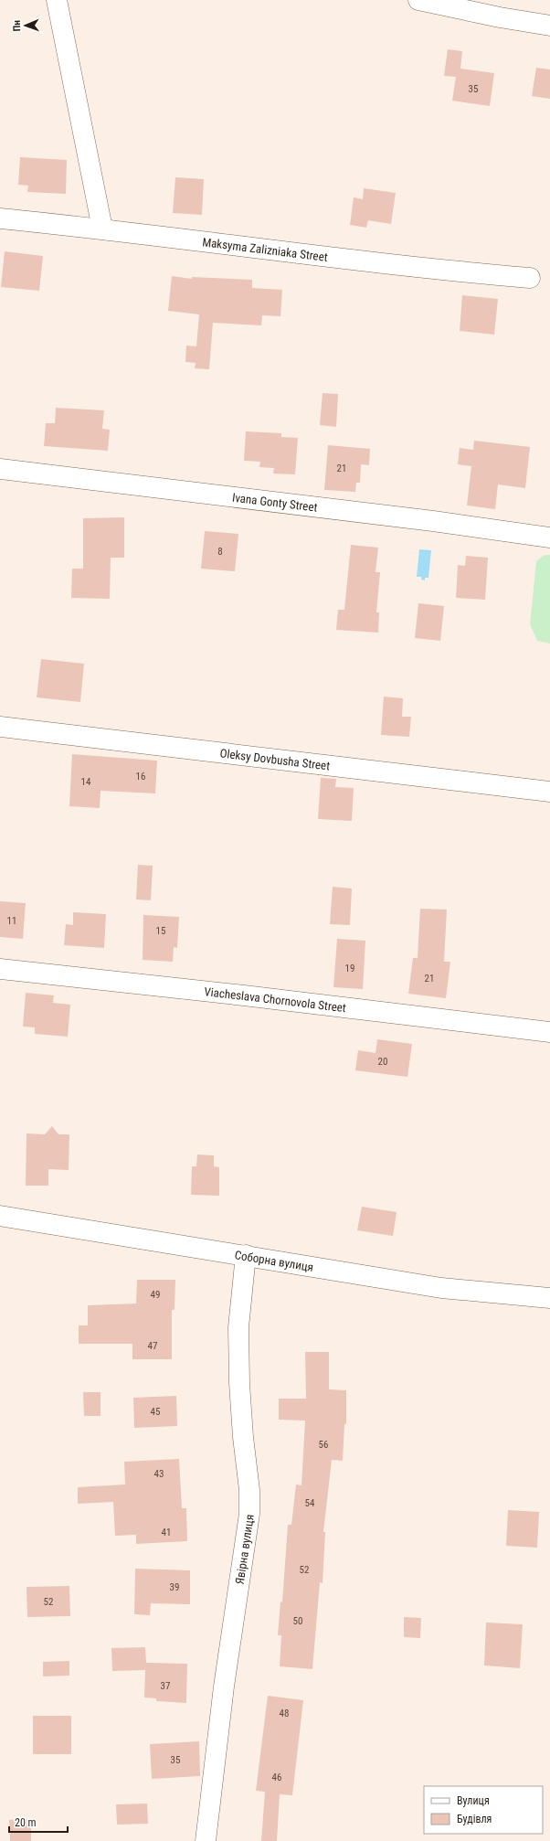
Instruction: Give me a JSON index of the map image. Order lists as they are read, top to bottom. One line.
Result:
{"streets":{"street":["Maksyma Zalizniaka Street","Ivana Gonty Street","Oleksy Dovbusha Street","Viacheslava Chornovola Street","Соборна вулиця","Явірна вулиця"]},"crossings":[["Соборна вулиця","Явірна вулиця"]],"house_numbers":["35","21","8","16","14","11","15","19","21","20","49","47","45","56","43","54","41","52","39","52","50","37","48","35","46"],"legend":["Вулиця","Будівля"],"scale_bar":"20 m","north":"left"}
